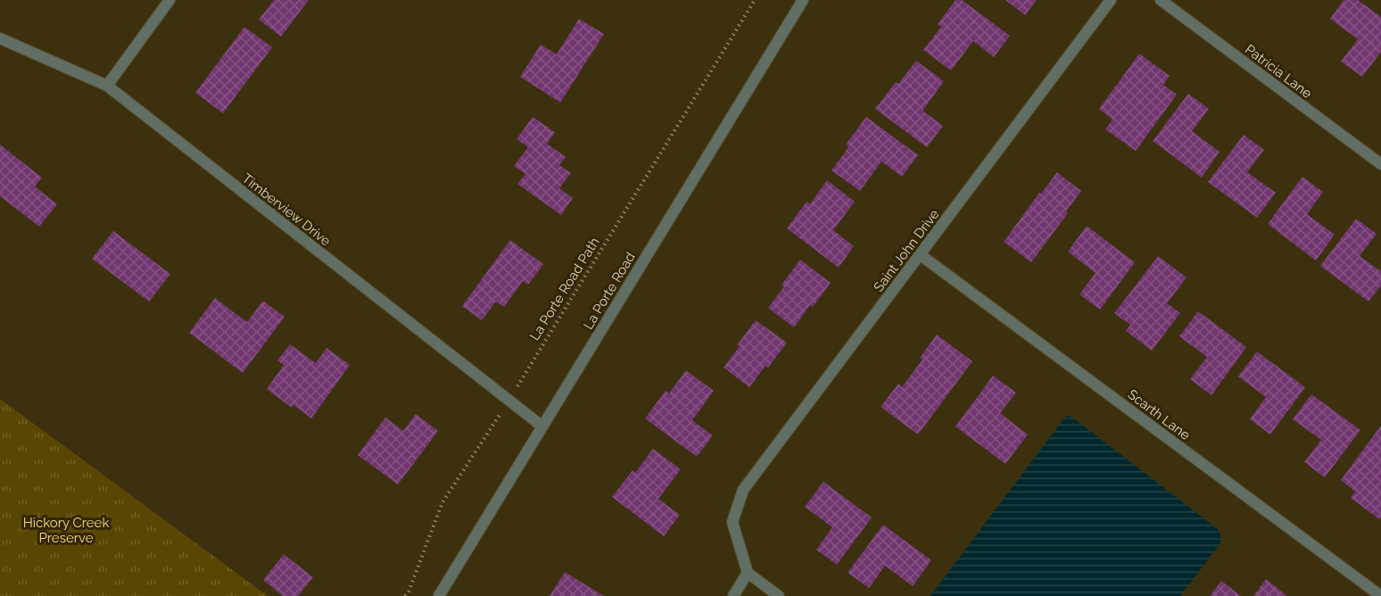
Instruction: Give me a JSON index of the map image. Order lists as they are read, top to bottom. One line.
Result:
{"streets":{"street":["Patricia Lane","Timberview Drive","Saint John Drive","La Porte Road","Scarth Lane"],"path":["La Porte Road Path"]},"crossings":[["Timberview Drive","La Porte Road Path"],["Timberview Drive","La Porte Road"],["Saint John Drive","Scarth Lane"]],"parks":["Hickory Creek Preserve"]}
